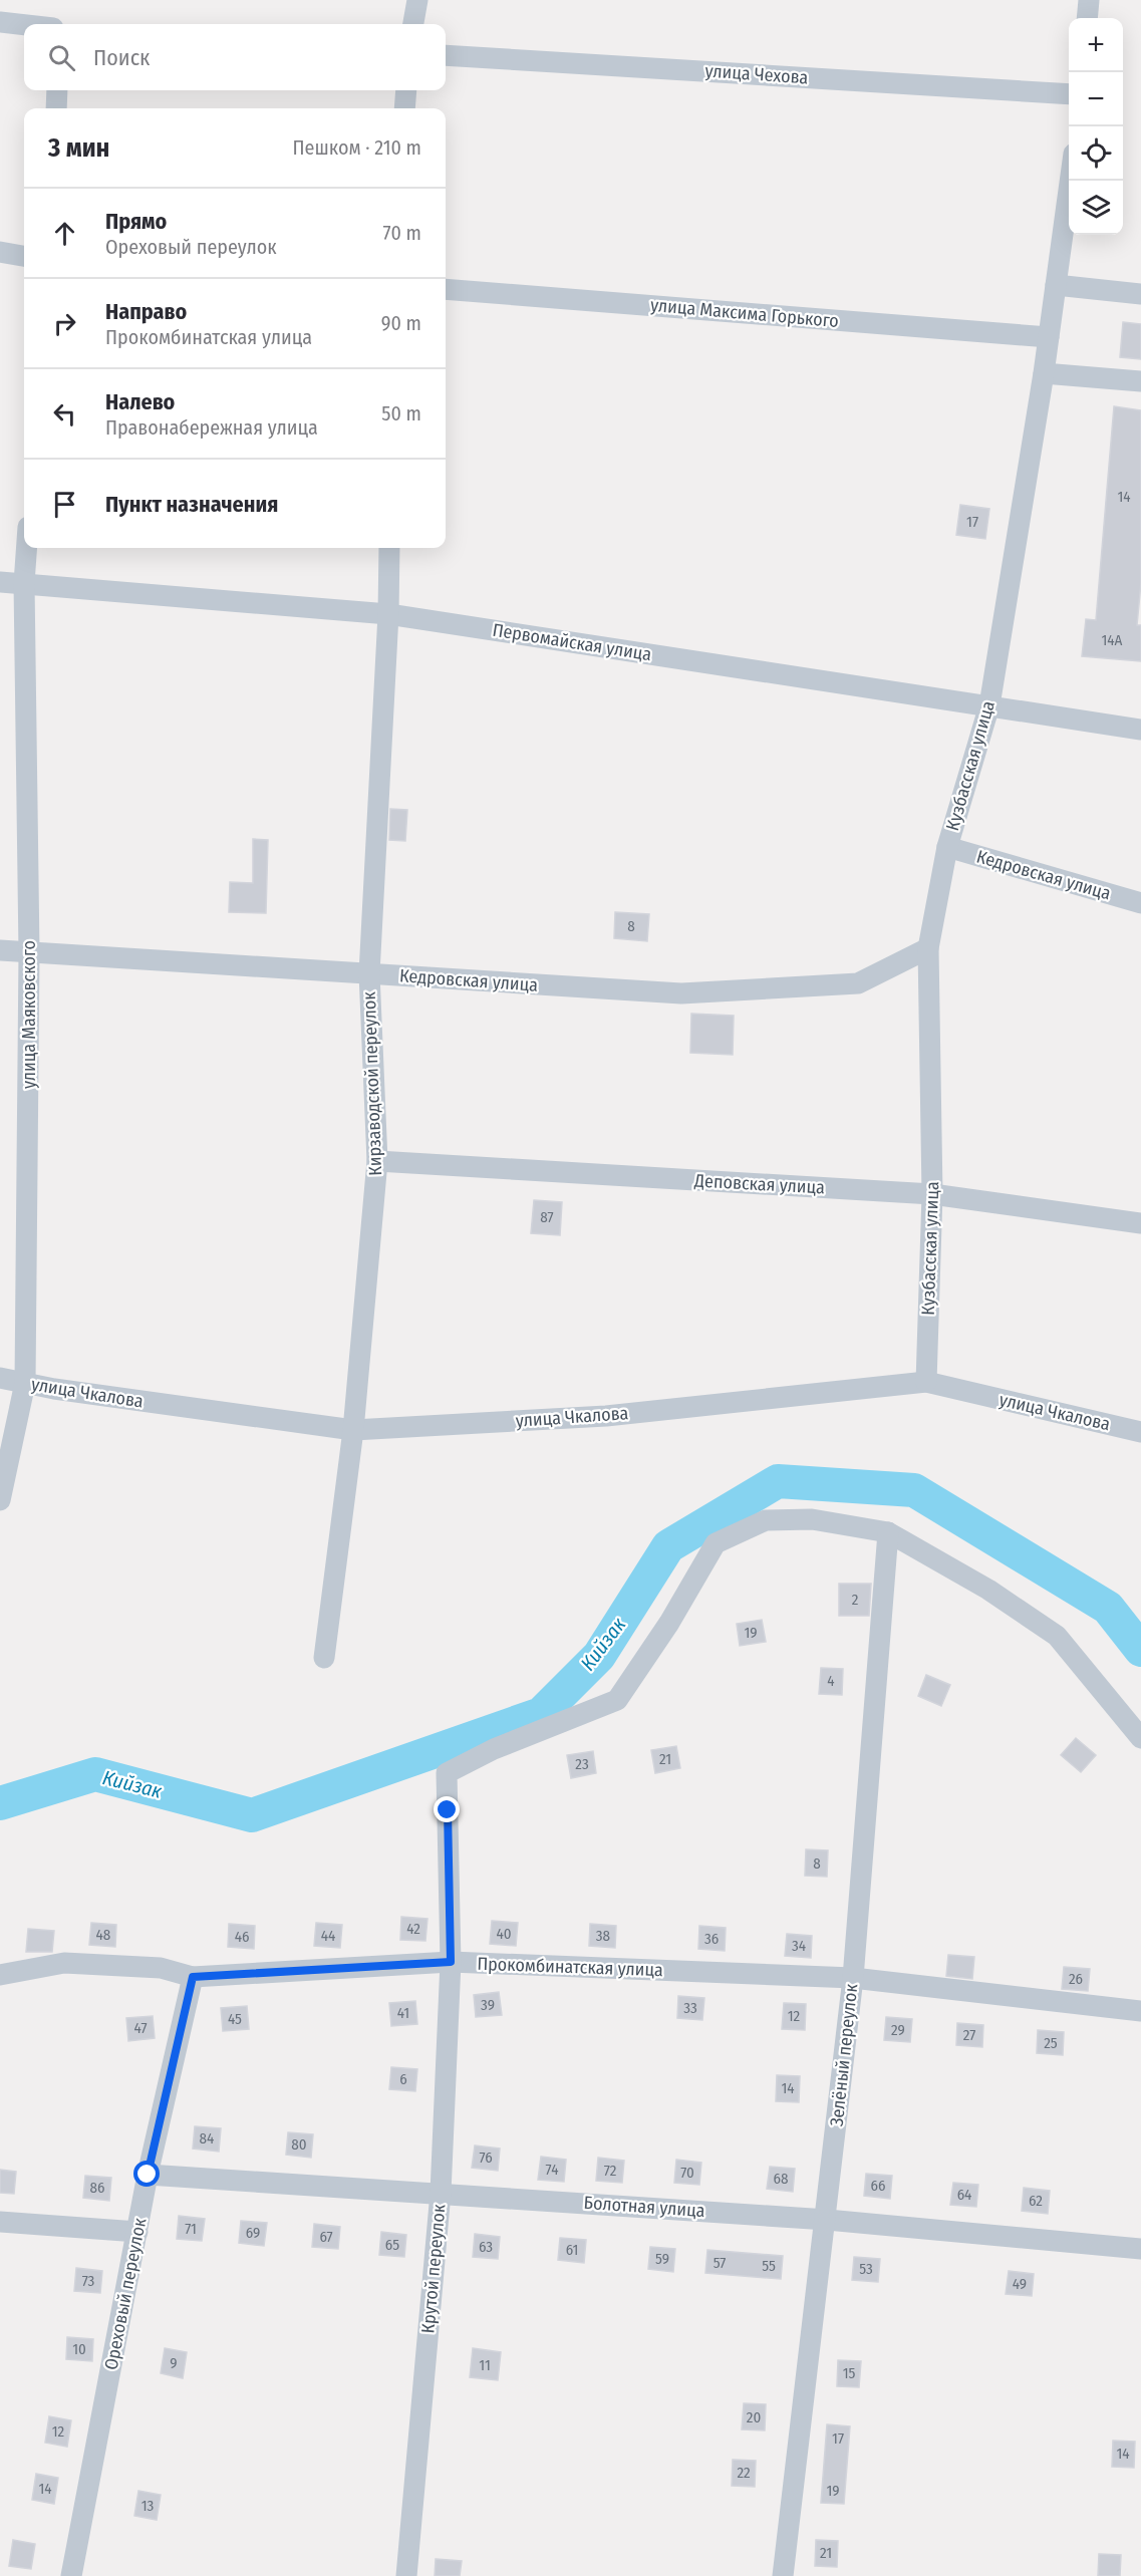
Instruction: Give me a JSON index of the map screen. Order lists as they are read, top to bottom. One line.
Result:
{"streets":{"street":["улица Чехова","улица Максима Горького","Первомайская улица","Кузбасская улица","Кедровская улица","улица Маяковского","Кирзаводской переулок","Деповская улица","улица Чкалова","Прокомбинатская улица","Зелёный переулок","Болотная улица","Крутой переулок","Ореховый переулок"]},"crossings":[["улица Максима Горького","Кузбасская улица"],["Первомайская улица","Кузбасская улица"],["Первомайская улица","улица Маяковского"],["Первомайская улица","Кирзаводской переулок"],["Кузбасская улица","Кедровская улица"],["Кузбасская улица","Деповская улица"],["Кузбасская улица","улица Чкалова"],["Кедровская улица","улица Маяковского"],["Кедровская улица","Кирзаводской переулок"],["улица Маяковского","улица Чкалова"],["Кирзаводской переулок","Деповская улица"],["Кирзаводской переулок","улица Чкалова"],["Прокомбинатская улица","Зелёный переулок"],["Прокомбинатская улица","Крутой переулок"],["Прокомбинатская улица","Ореховый переулок"],["Зелёный переулок","Болотная улица"],["Зелёный переулок","Крутой переулок"],["Болотная улица","Крутой переулок"],["Болотная улица","Ореховый переулок"]],"water":["Кийзак"],"house_numbers":["14","17","14А","8","87","2","19","4","21","23","8","42","40","48","44","38","46","36","34","26","39","33","41","12","45","47","29","27","25","6","14","84","80","76","74","72","70","68","66","86","64","62","71","69","67","65","63","61","59","57","55","53","73","49","10","9","11","15","20","12","17","14","22","14","19","13","21"],"page":{"map_buttons":["+","−"],"search":"Поиск","heading":["3 мин","Пешком · 210 m"],"list":[["Прямо","Ореховый переулок","70 m"],["Направо","Прокомбинатская улица","90 m"],["Налево","Правонабережная улица","50 m"],"Пункт назначения"]}}
